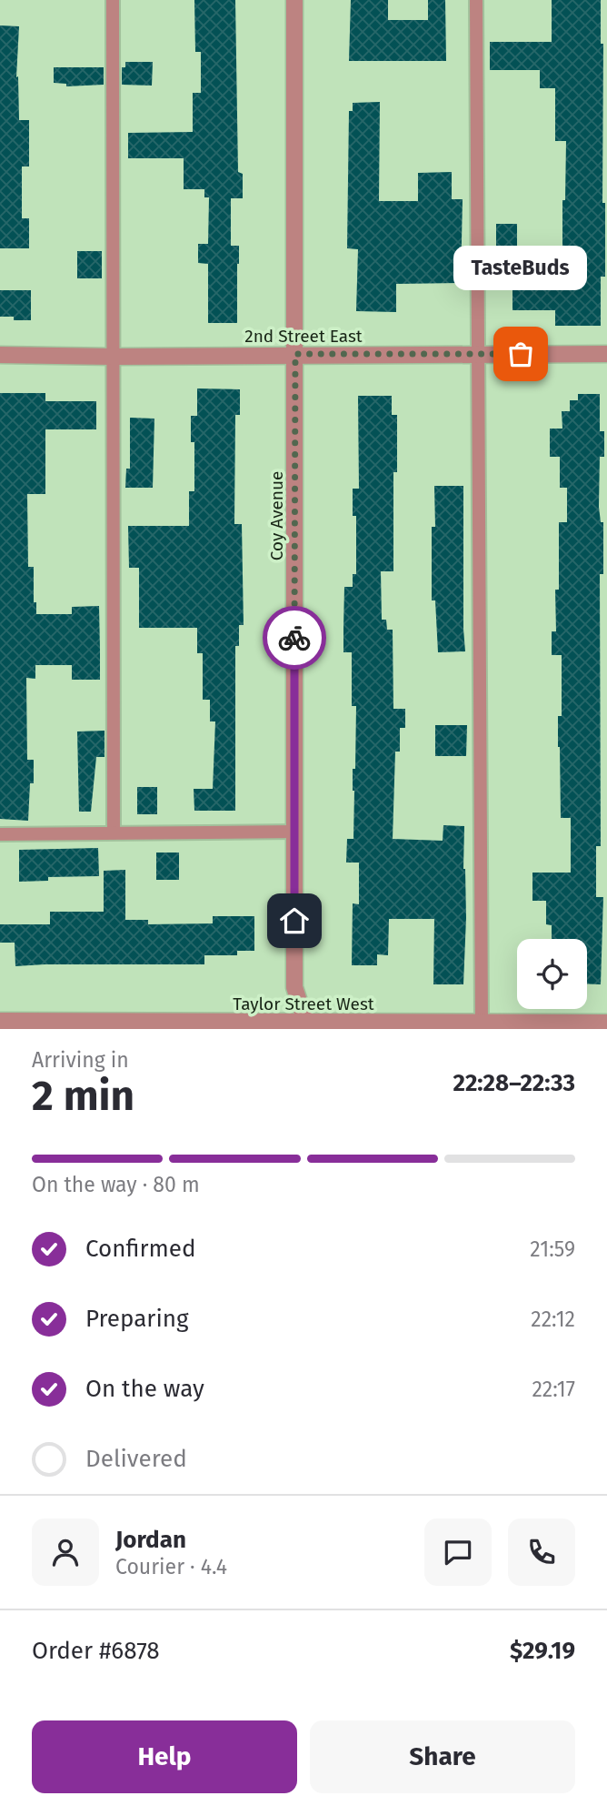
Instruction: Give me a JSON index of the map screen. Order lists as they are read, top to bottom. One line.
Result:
{"streets":{"street":["2nd Street East","Coy Avenue","Taylor Street West"]},"crossings":[["2nd Street East","Coy Avenue"],["Coy Avenue","Taylor Street West"]],"places":["TasteBuds"],"page":{"bubble":"TasteBuds","heading":["2 min","Arriving in","22:28–22:33"],"panel":["Jordan","Courier · 4.4","Order #6878","$29.19"],"bar":"On the way · 80 m","list":[["Confirmed","21:59"],["Preparing","22:12"],["On the way","22:17"],"Delivered"],"buttons":["Help","Share"]}}
